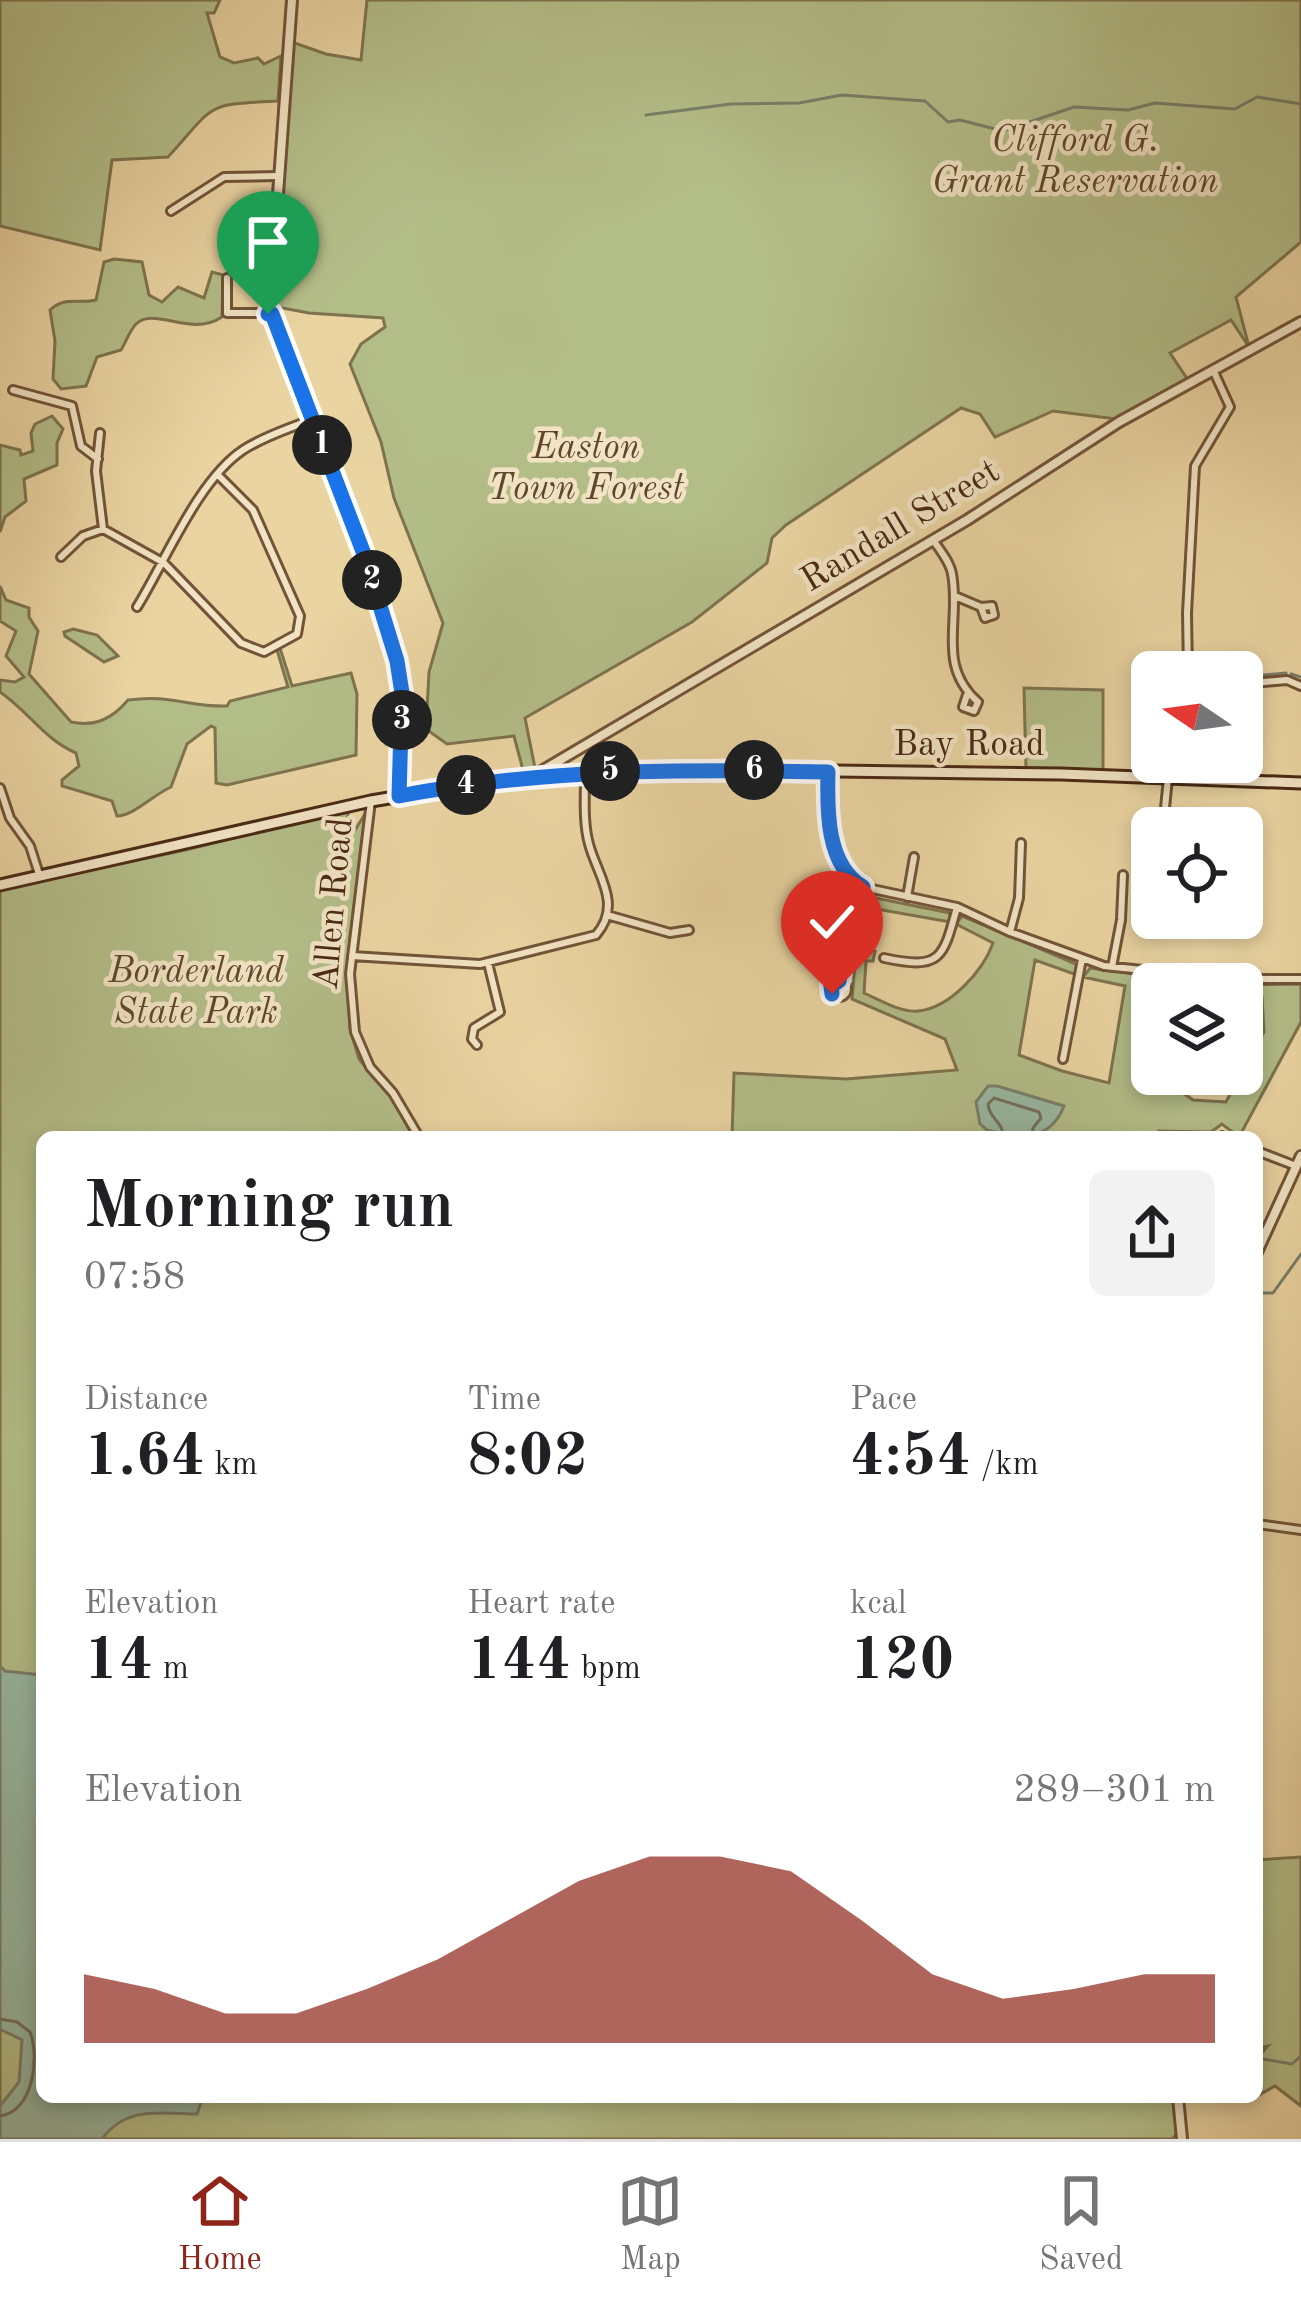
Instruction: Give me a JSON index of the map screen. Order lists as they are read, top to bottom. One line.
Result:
{"streets":{"main road":["Bay Road"],"street":["Randall Street","Allen Road"]},"crossings":[["Randall Street","Bay Road"],["Bay Road","Allen Road"]],"parks":["Clifford G. Grant Reservation","Easton Town Forest","Borderland State Park"],"north":"left","page":{"pins":["1","2","3","6","5","4"],"heading":["Morning run","07:58"],"stats":[["Distance","1.64 km"],["Time","8:02"],["Pace","4:54 /km"],["Elevation","14 m"],["Heart rate","144 bpm"],["kcal","120"]],"chart":["Elevation","289–301 m"],"tabs":["Home","Map","Saved"]}}
